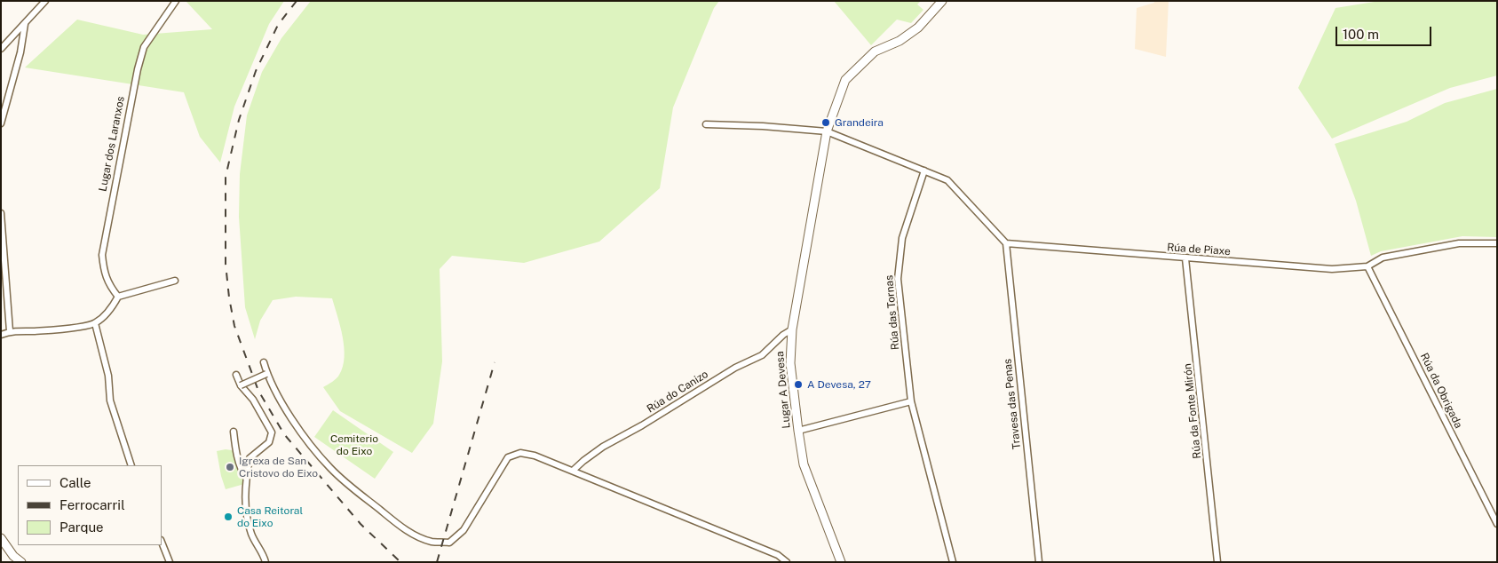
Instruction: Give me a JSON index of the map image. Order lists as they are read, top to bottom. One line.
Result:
{"streets":{"street":["Lugar dos Laranxos","Rúa de Piaxe","Rúa das Tornas","Lugar A Devesa","Rúa da Obrigada","Rúa do Canizo","Travesa das Penas","Rúa da Fonte Mirón"]},"crossings":[["Rúa de Piaxe","Rúa da Obrigada"],["Rúa de Piaxe","Travesa das Penas"],["Rúa de Piaxe","Rúa da Fonte Mirón"],["Lugar A Devesa","Rúa do Canizo"]],"parks":["Cemiterio do Eixo"],"places":["Grandeira","A Devesa, 27","Igrexa de San Cristovo do Eixo","Casa Reitoral do Eixo"],"legend":["Calle","Ferrocarril","Parque"],"scale_bar":"100 m"}
